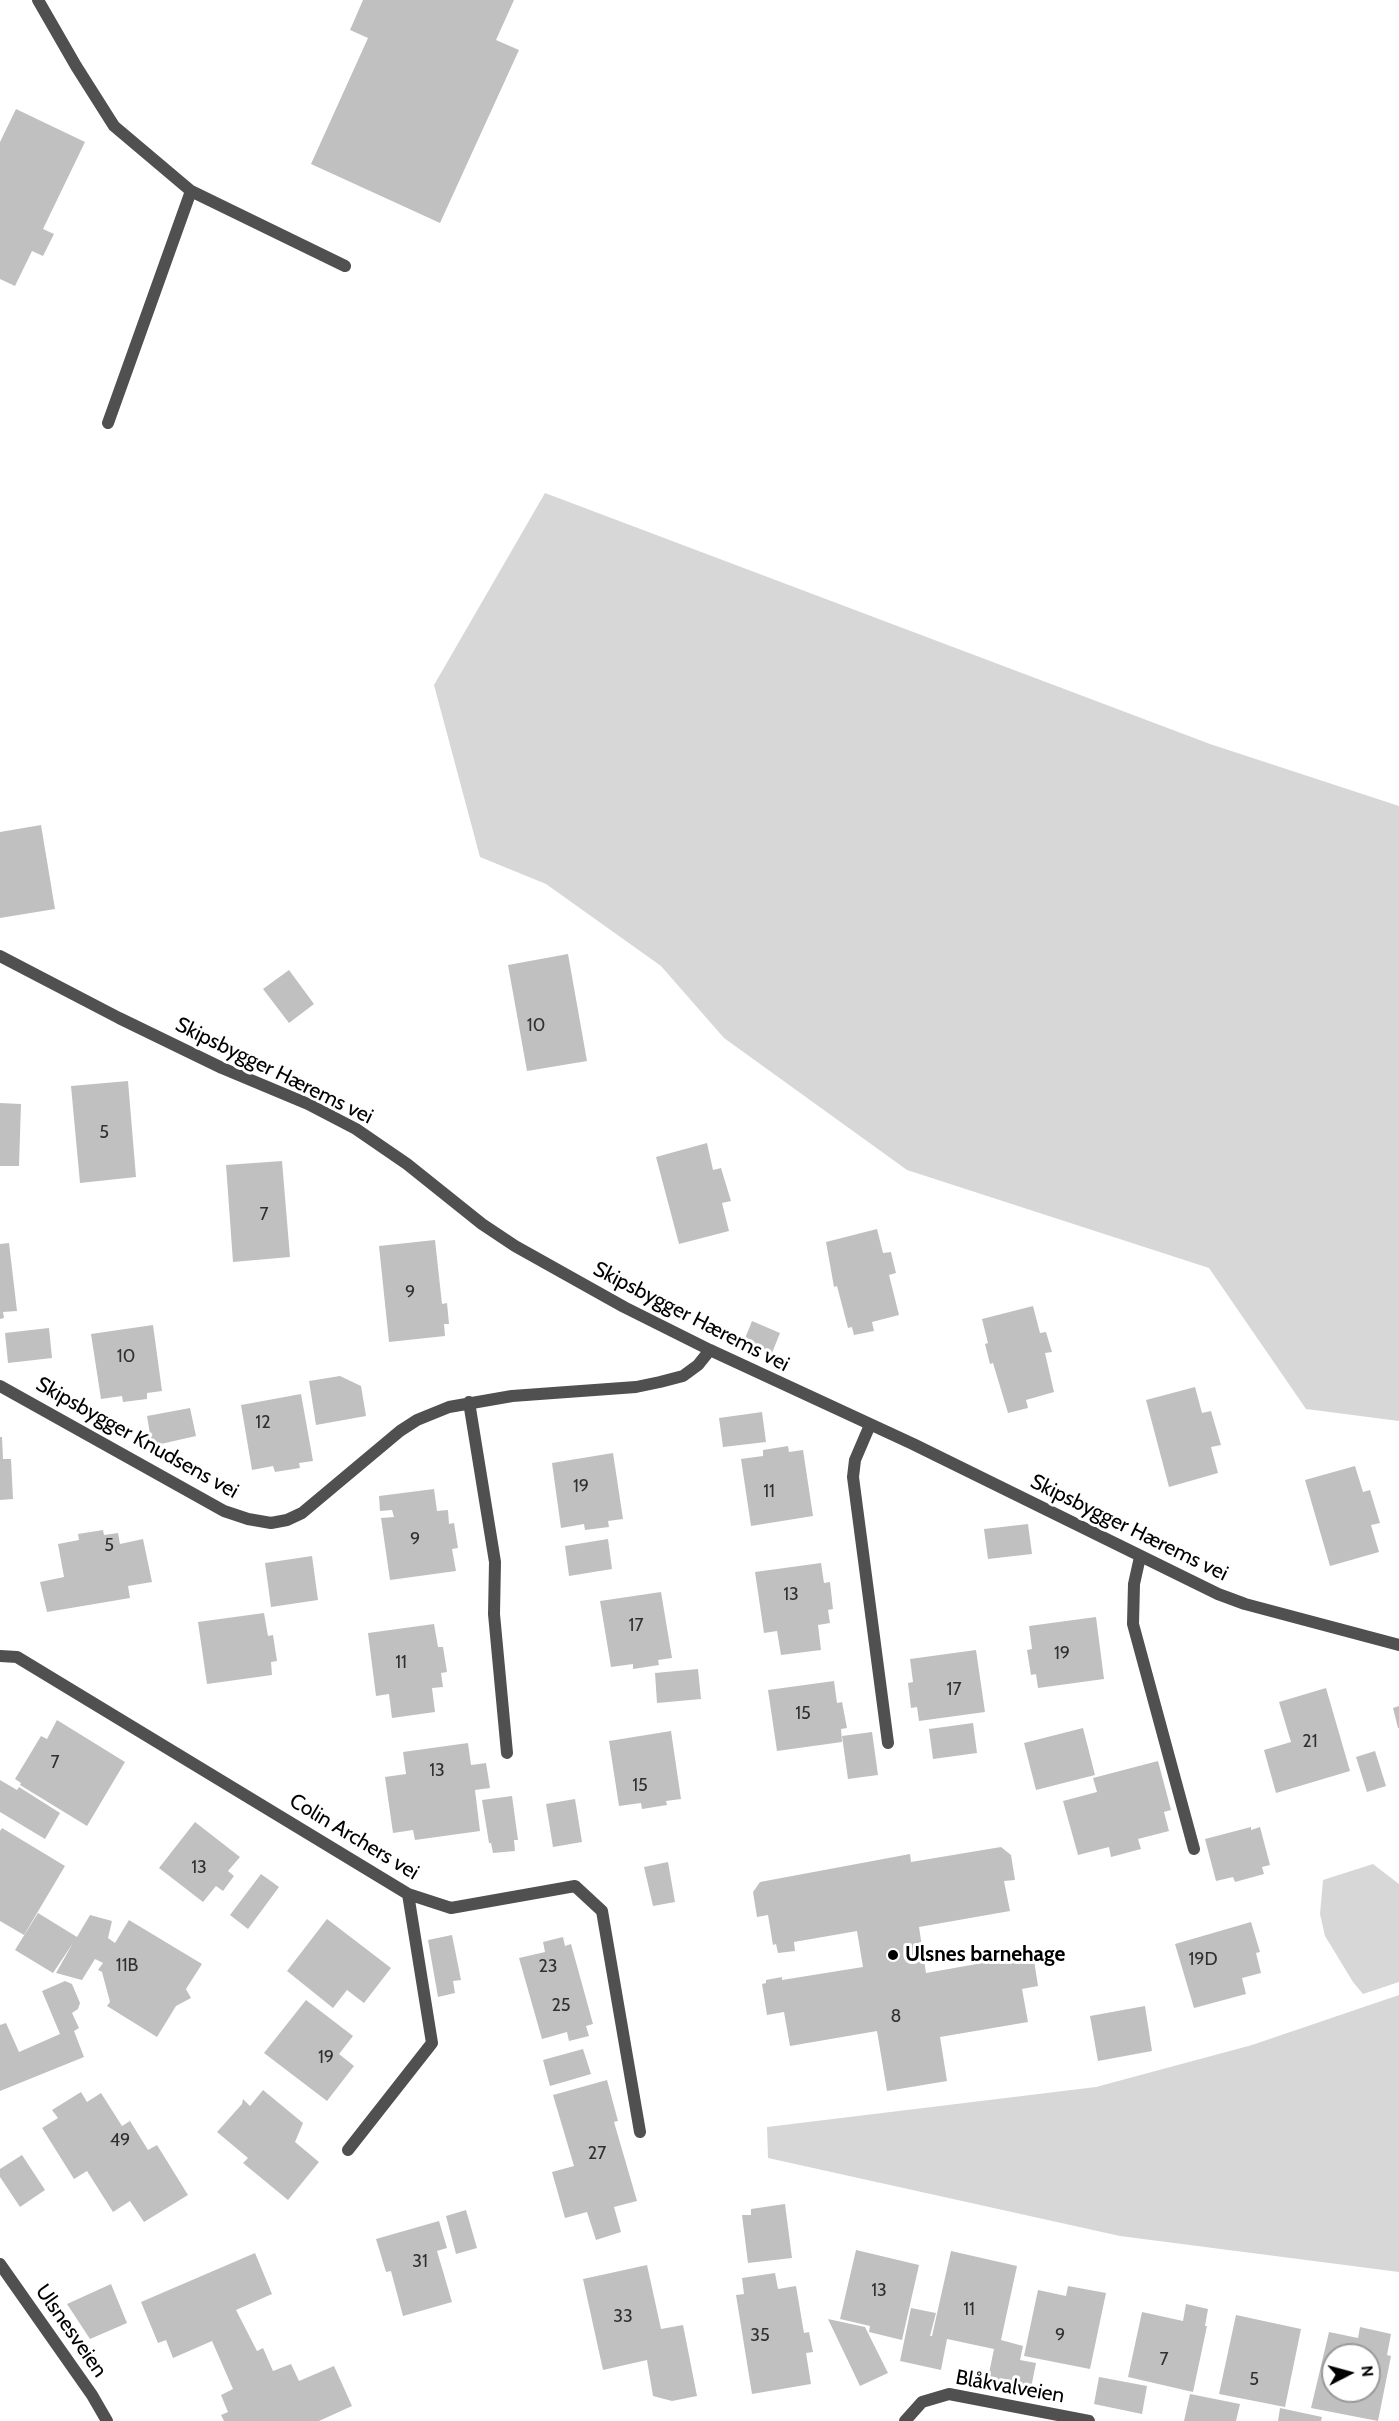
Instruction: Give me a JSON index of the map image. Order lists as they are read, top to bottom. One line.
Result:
{"streets":{"street":["Skipsbygger Hærems vei","Skipsbygger Knudsens vei","Colin Archers vei","Ulsnesveien","Blåkvalveien"]},"crossings":[["Skipsbygger Hærems vei","Skipsbygger Knudsens vei"]],"places":["Ulsnes barnehage"],"house_numbers":["10","5","7","9","10","12","19","11","9","5","13","17","19","11","17","15","21","7","13","15","13","19D","11B","23","25","8","19","49","27","31","13","11","33","35","9","7","5"],"north":"right"}
